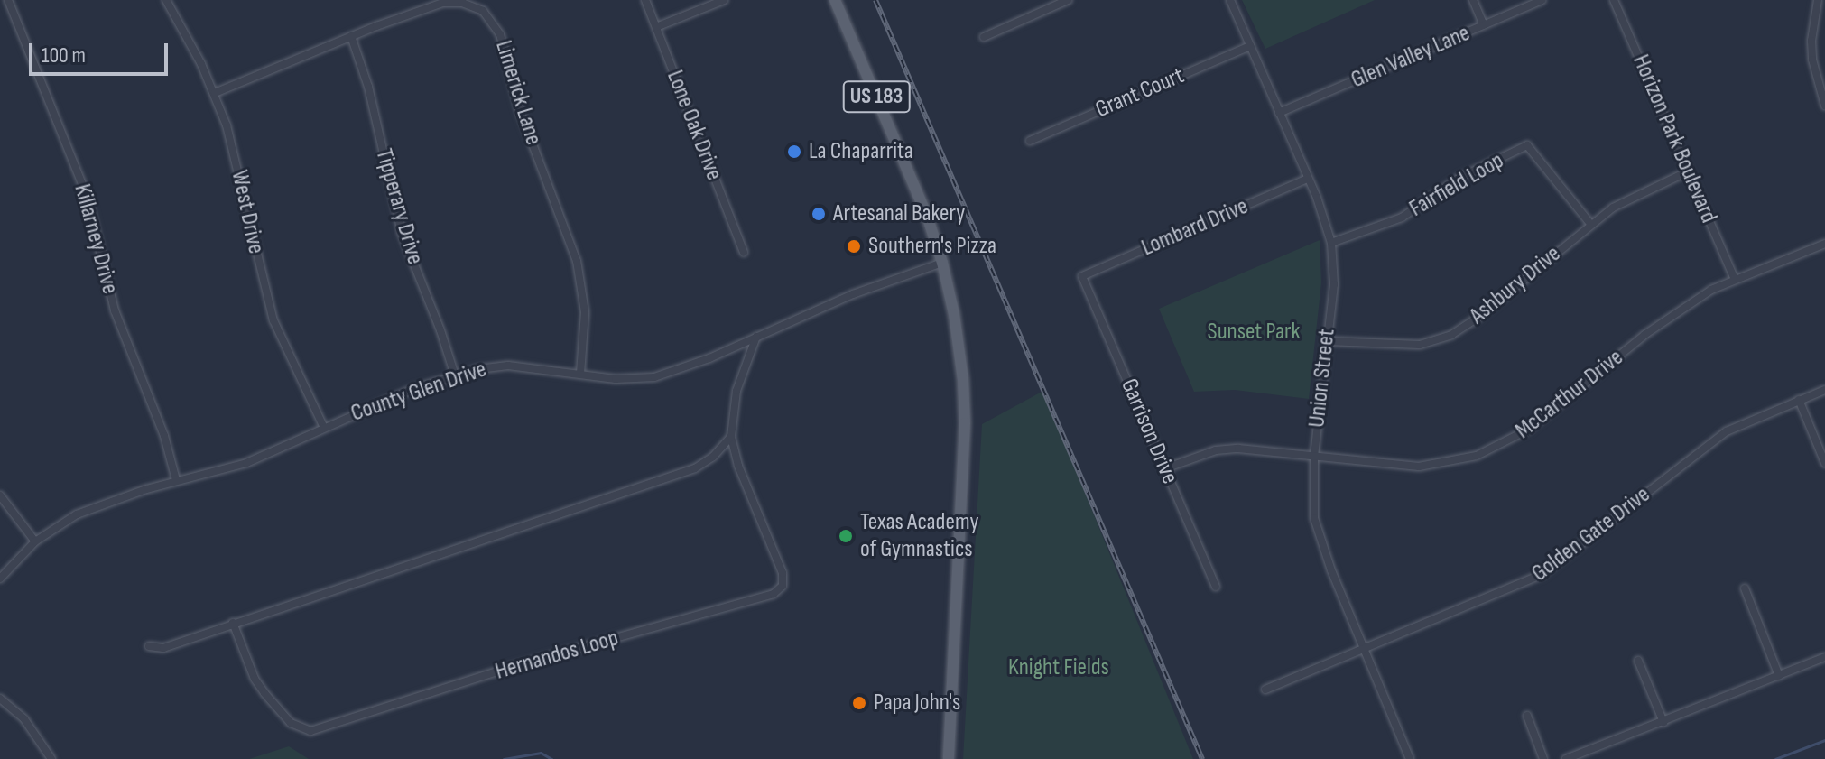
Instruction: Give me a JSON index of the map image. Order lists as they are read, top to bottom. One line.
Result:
{"streets":{"main road":["US 183"],"street":["Glen Valley Lane","Limerick Lane","Grant Court","Lone Oak Drive","Horizon Park Boulevard","Fairfield Loop","Tipperary Drive","West Drive","Lombard Drive","Killarney Drive","Ashbury Drive","Union Street","County Glen Drive","McCarthur Drive","Garrison Drive","Golden Gate Drive","Hernandos Loop"]},"crossings":[["Glen Valley Lane","Union Street"],["Limerick Lane","Tipperary Drive"],["Limerick Lane","West Drive"],["Limerick Lane","County Glen Drive"],["Grant Court","Union Street"],["US 183","County Glen Drive"],["Horizon Park Boulevard","Ashbury Drive"],["Horizon Park Boulevard","McCarthur Drive"],["Fairfield Loop","Ashbury Drive"],["Fairfield Loop","Union Street"],["Tipperary Drive","County Glen Drive"],["West Drive","County Glen Drive"],["Lombard Drive","Union Street"],["Lombard Drive","Garrison Drive"],["Killarney Drive","County Glen Drive"],["Ashbury Drive","Union Street"],["Union Street","McCarthur Drive"],["Union Street","Golden Gate Drive"],["County Glen Drive","Hernandos Loop"],["McCarthur Drive","Garrison Drive"]],"parks":["Sunset Park","Knight Fields"],"places":["La Chaparrita","Artesanal Bakery","Southern's Pizza","Texas Academy of Gymnastics","Papa John's"],"scale_bar":"100 m"}
